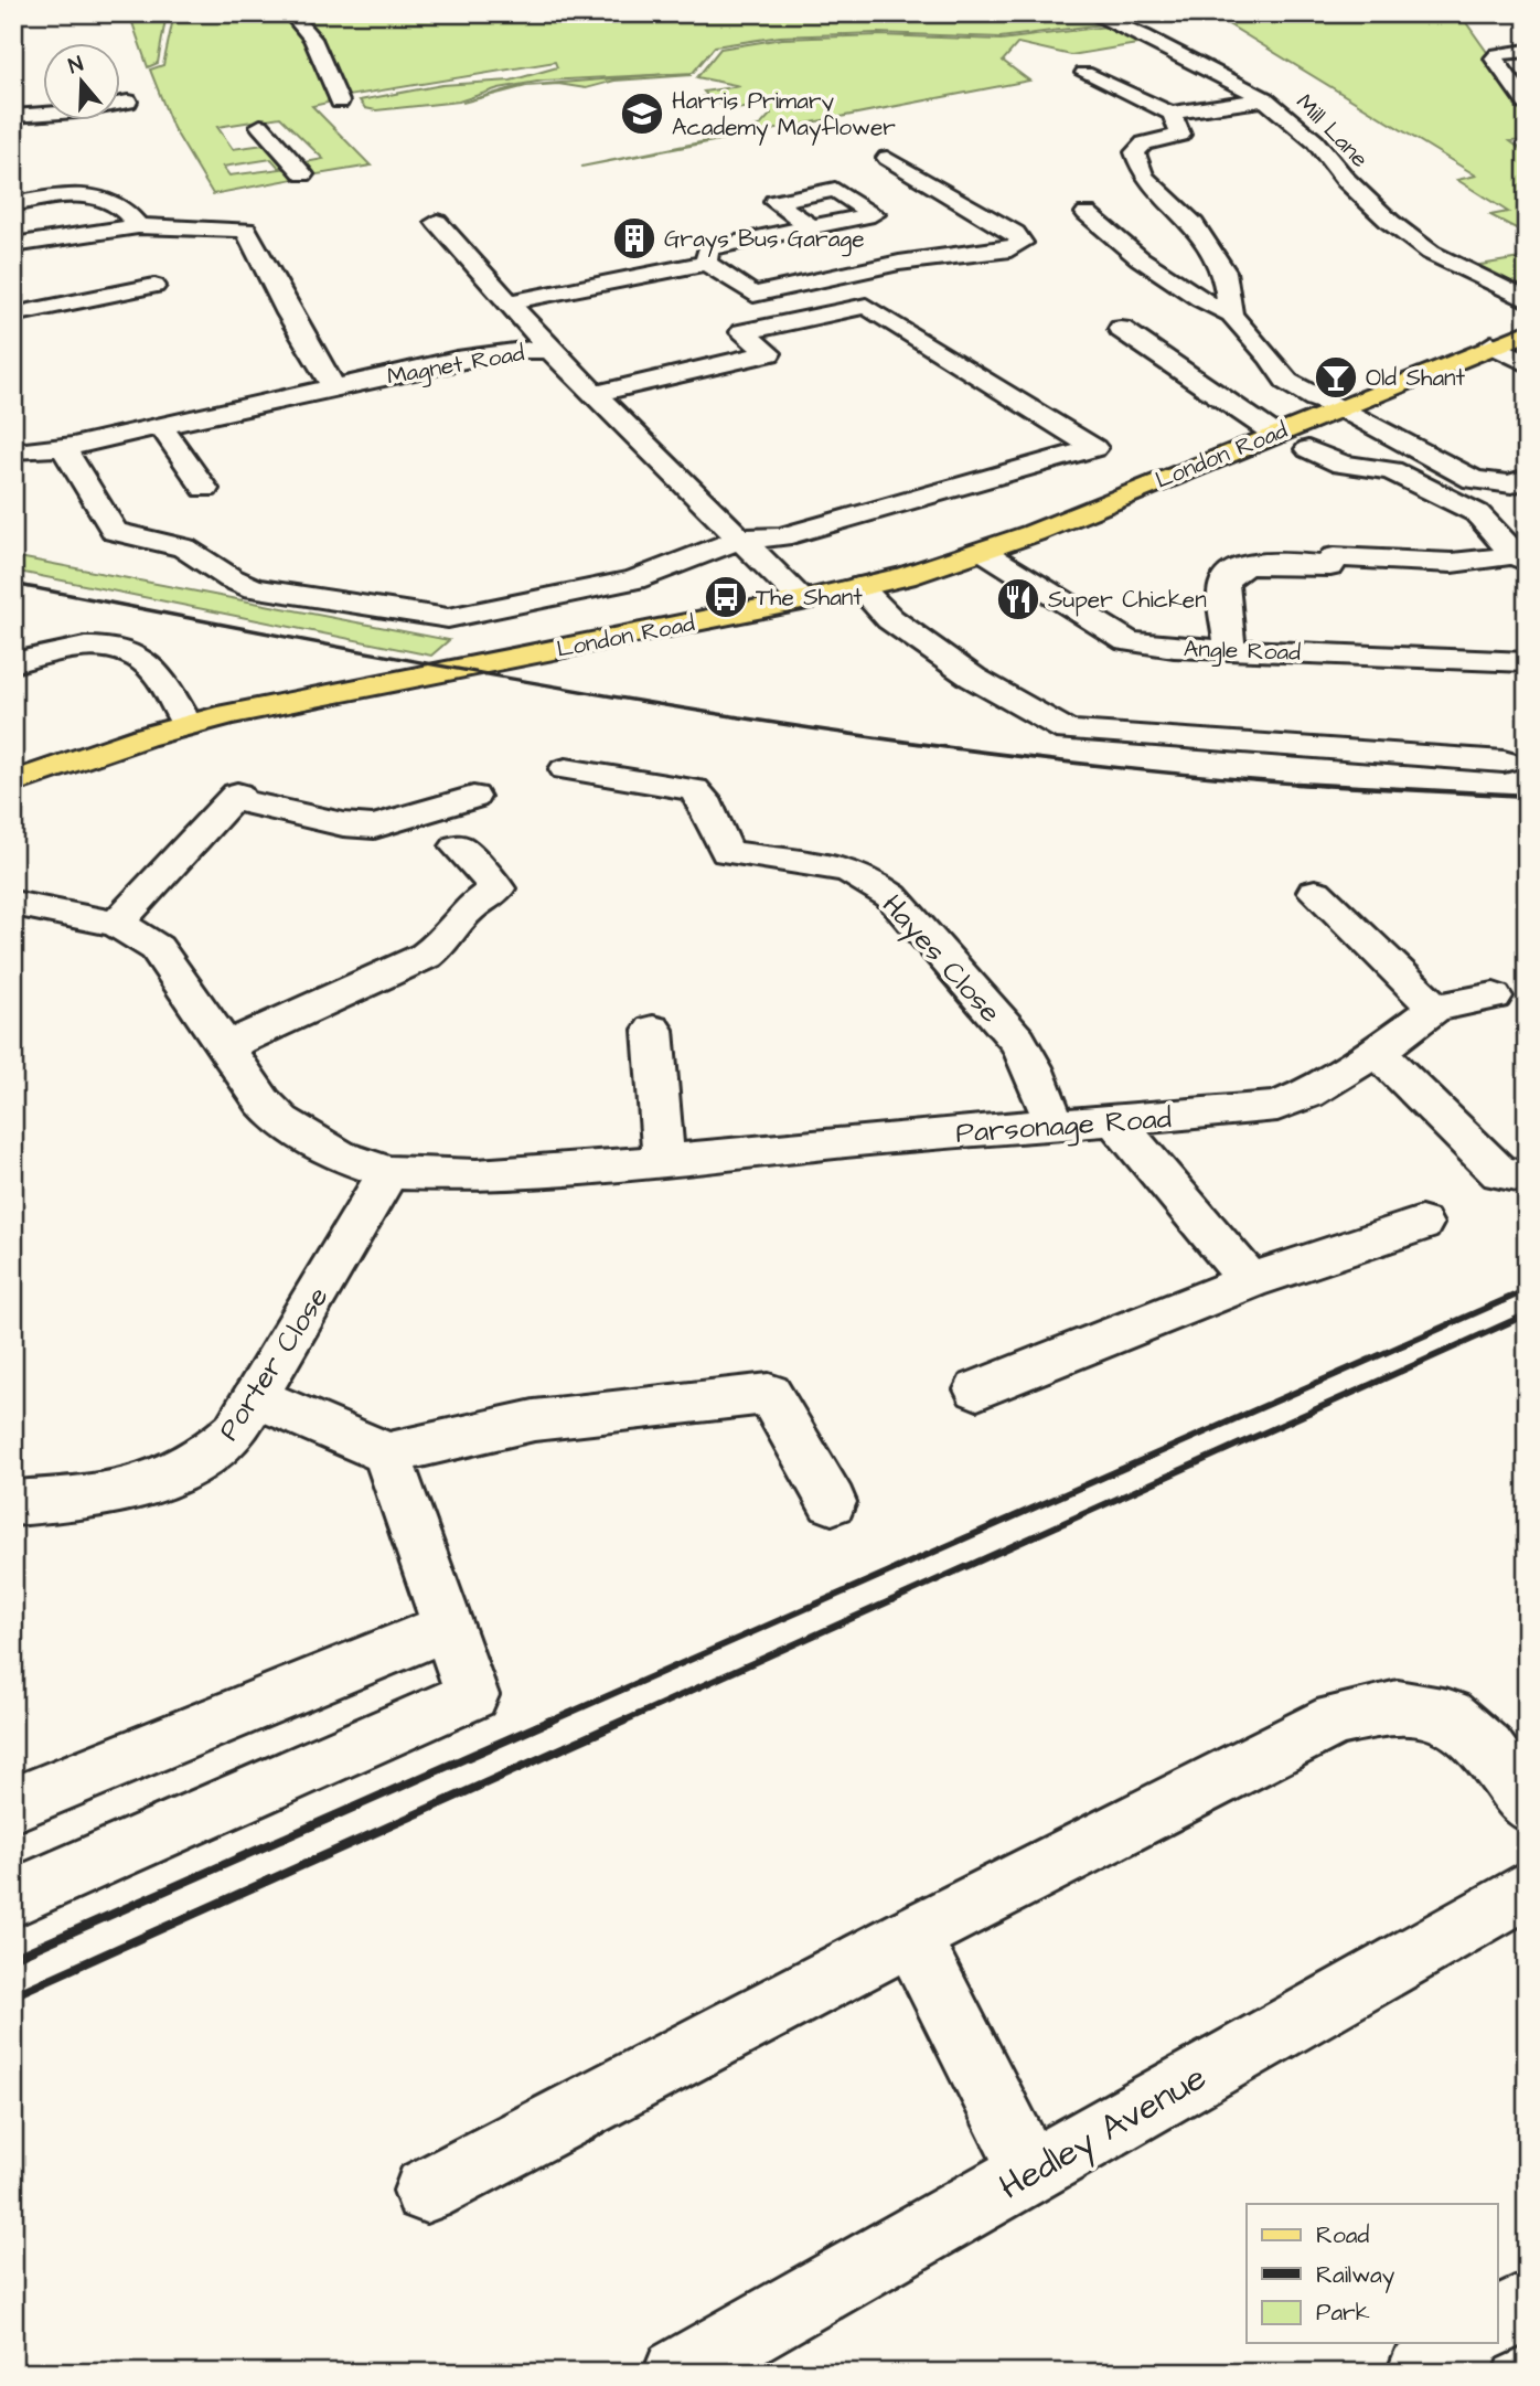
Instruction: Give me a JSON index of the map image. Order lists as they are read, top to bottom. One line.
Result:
{"streets":{"main road":["London Road"],"street":["Mill Lane","Magnet Road","Angle Road","Hayes Close","Parsonage Road","Porter Close","Hedley Avenue"]},"crossings":[["Magnet Road","London Road"],["London Road","Angle Road"],["Hayes Close","Parsonage Road"],["Parsonage Road","Porter Close"]],"places":{"school or university":["Harris Primary Academy Mayflower"],"building":["Grays Bus Garage"],"bar":["Old Shant"],"bus stop":["The Shant"],"restaurant":["Super Chicken"]},"legend":["Road","Railway","Park"],"north":"top"}
